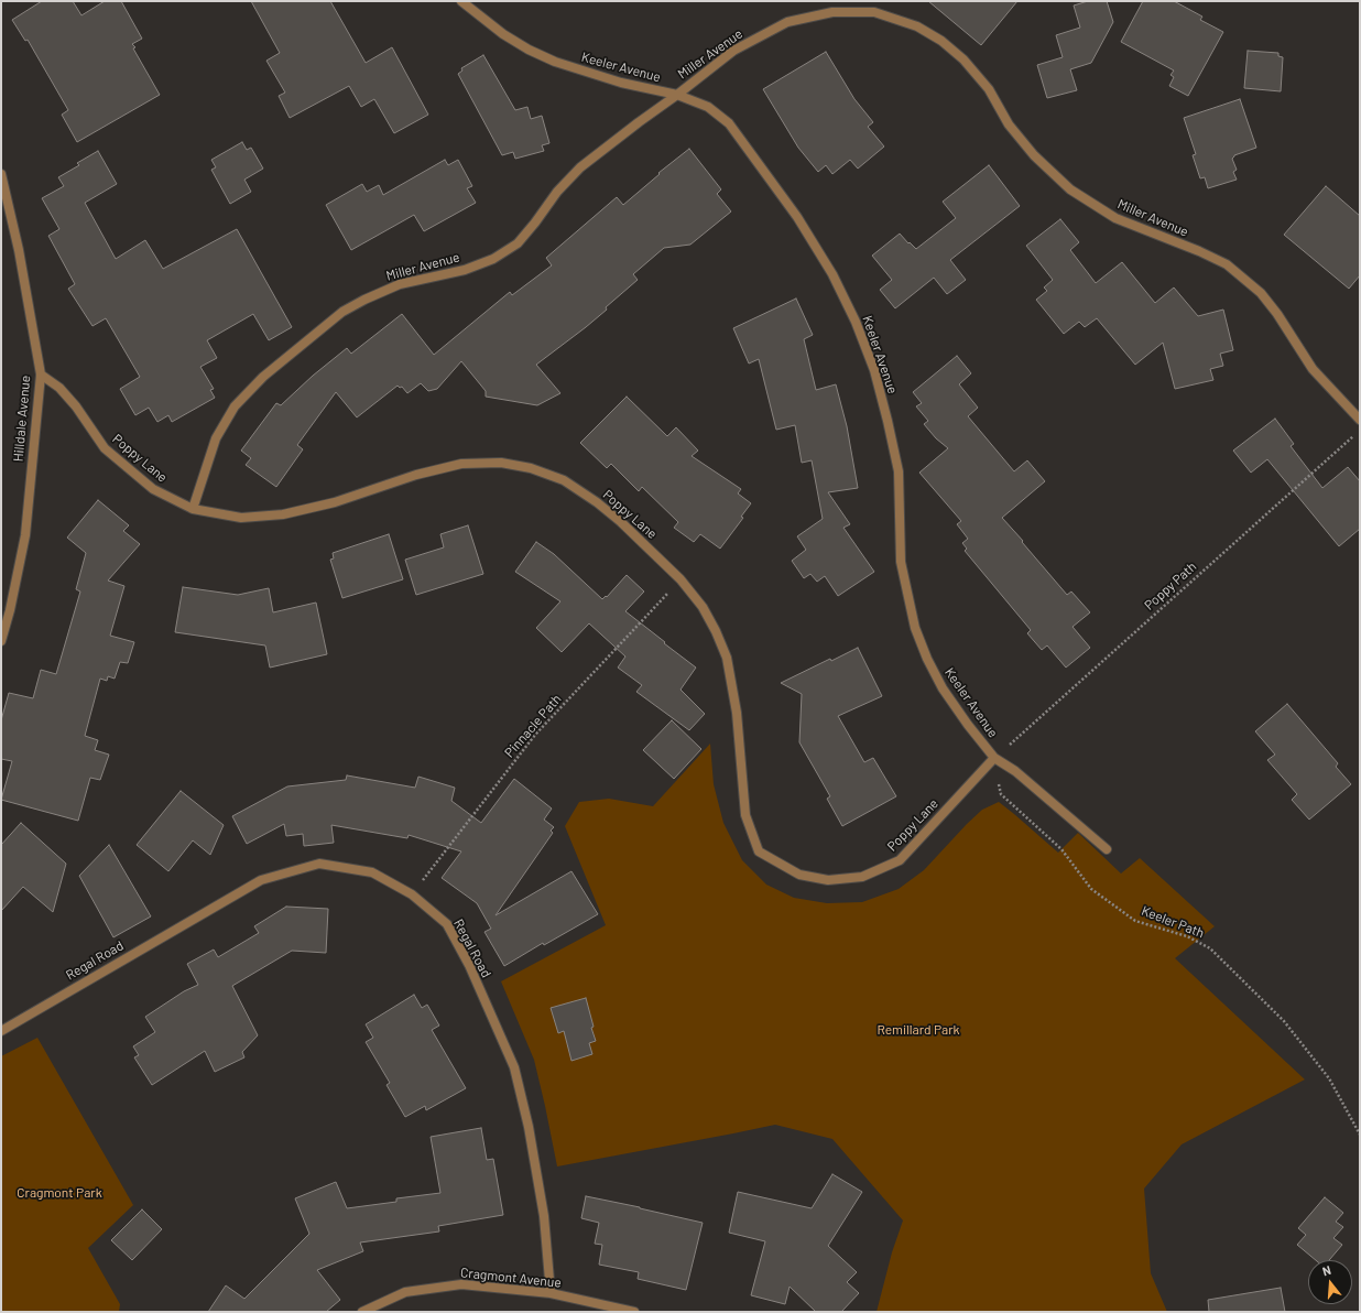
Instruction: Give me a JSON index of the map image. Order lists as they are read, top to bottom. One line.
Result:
{"streets":{"street":["Miller Avenue","Keeler Avenue","Hilldale Avenue","Poppy Lane","Regal Road","Cragmont Avenue"],"path":["Poppy Path","Pinnacle Path","Keeler Path"]},"crossings":[["Miller Avenue","Keeler Avenue"],["Miller Avenue","Poppy Lane"],["Keeler Avenue","Poppy Lane"],["Keeler Avenue","Poppy Path"],["Keeler Avenue","Keeler Path"],["Hilldale Avenue","Poppy Lane"],["Poppy Lane","Poppy Path"],["Poppy Lane","Pinnacle Path"],["Poppy Lane","Keeler Path"],["Poppy Path","Keeler Path"],["Pinnacle Path","Regal Road"],["Regal Road","Cragmont Avenue"]],"parks":["Remillard Park","Cragmont Park"],"north":"top"}
